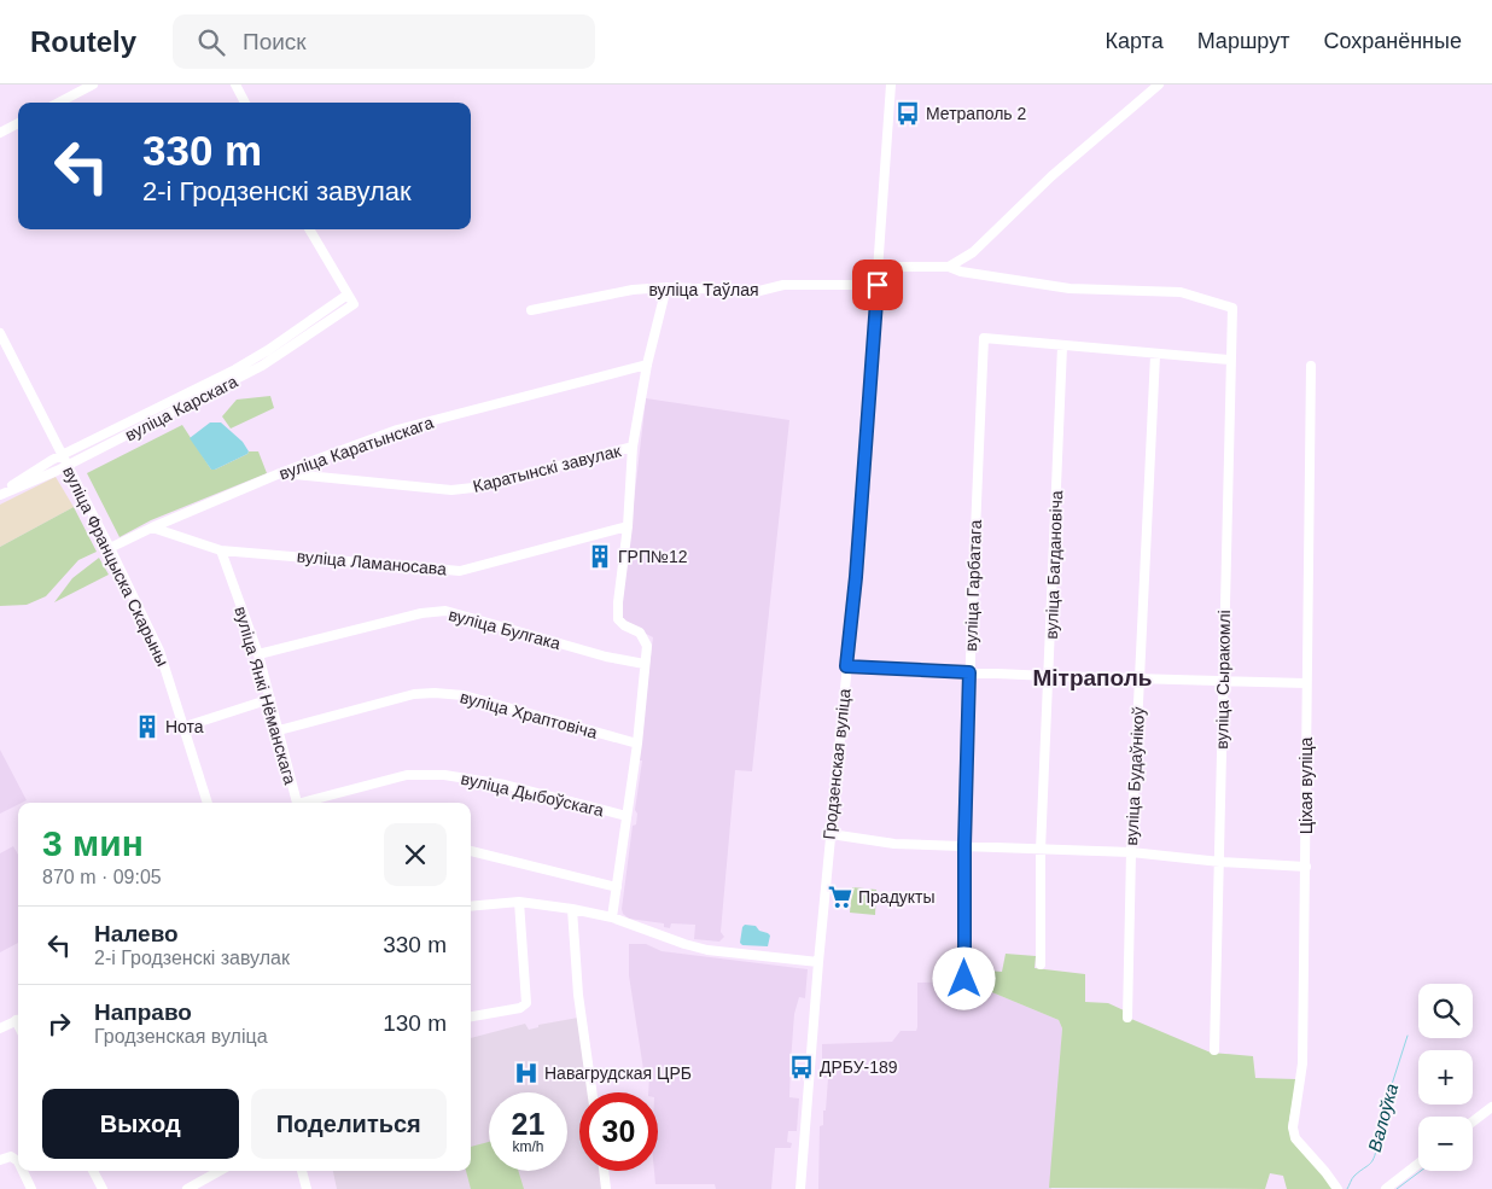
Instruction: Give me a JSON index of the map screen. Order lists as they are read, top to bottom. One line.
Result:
{"streets":{"street":["вуліца Таўлая","вуліца Карскага","вуліца Каратынскага","Каратынскі завулак","вуліца Ламаносава","вуліца Багдановіча","вуліца Францыска Скарыны","вуліца Гарбатага","вуліца Булгака","вуліца Сыракомлі","вуліца Янкі Нёманскага","вуліца Храптовіча","Гродзенская вуліца","вуліца Будаўнікоў","Ціхая вуліца","вуліца Дыбоўскага"]},"crossings":[["вуліца Таўлая","Гродзенская вуліца"],["вуліца Карскага","вуліца Францыска Скарыны"],["вуліца Каратынскага","Каратынскі завулак"],["вуліца Каратынскага","вуліца Ламаносава"],["вуліца Каратынскага","вуліца Францыска Скарыны"],["вуліца Ламаносава","вуліца Янкі Нёманскага"],["вуліца Багдановіча","вуліца Гарбатага"],["вуліца Булгака","вуліца Янкі Нёманскага"],["вуліца Янкі Нёманскага","вуліца Храптовіча"]],"districts":["Мітраполь"],"water":["Валоўка"],"places":{"bus stop":["Метраполь 2","ДРБУ-189"],"building":["ГРП№12","Нота"],"supermarket":["Прадукты"],"hospital":["Навагрудская ЦРБ"]},"page":{"header":"Routely","search":"Поиск","nav":["Карта","Маршрут","Сохранённые"],"turn":["330 m","2-і Гродзенскі завулак"],"heading":["3 мин","870 m · 09:05"],"list":[{"name":"Налево","note":"2-і Гродзенскі завулак","value":"330 m"},{"name":"Направо","note":"Гродзенская вуліца","value":"130 m"}],"map_buttons":["+","−"],"buttons":["Выход","Поделиться"],"speed":"21 km/h","limit":"30"}}
